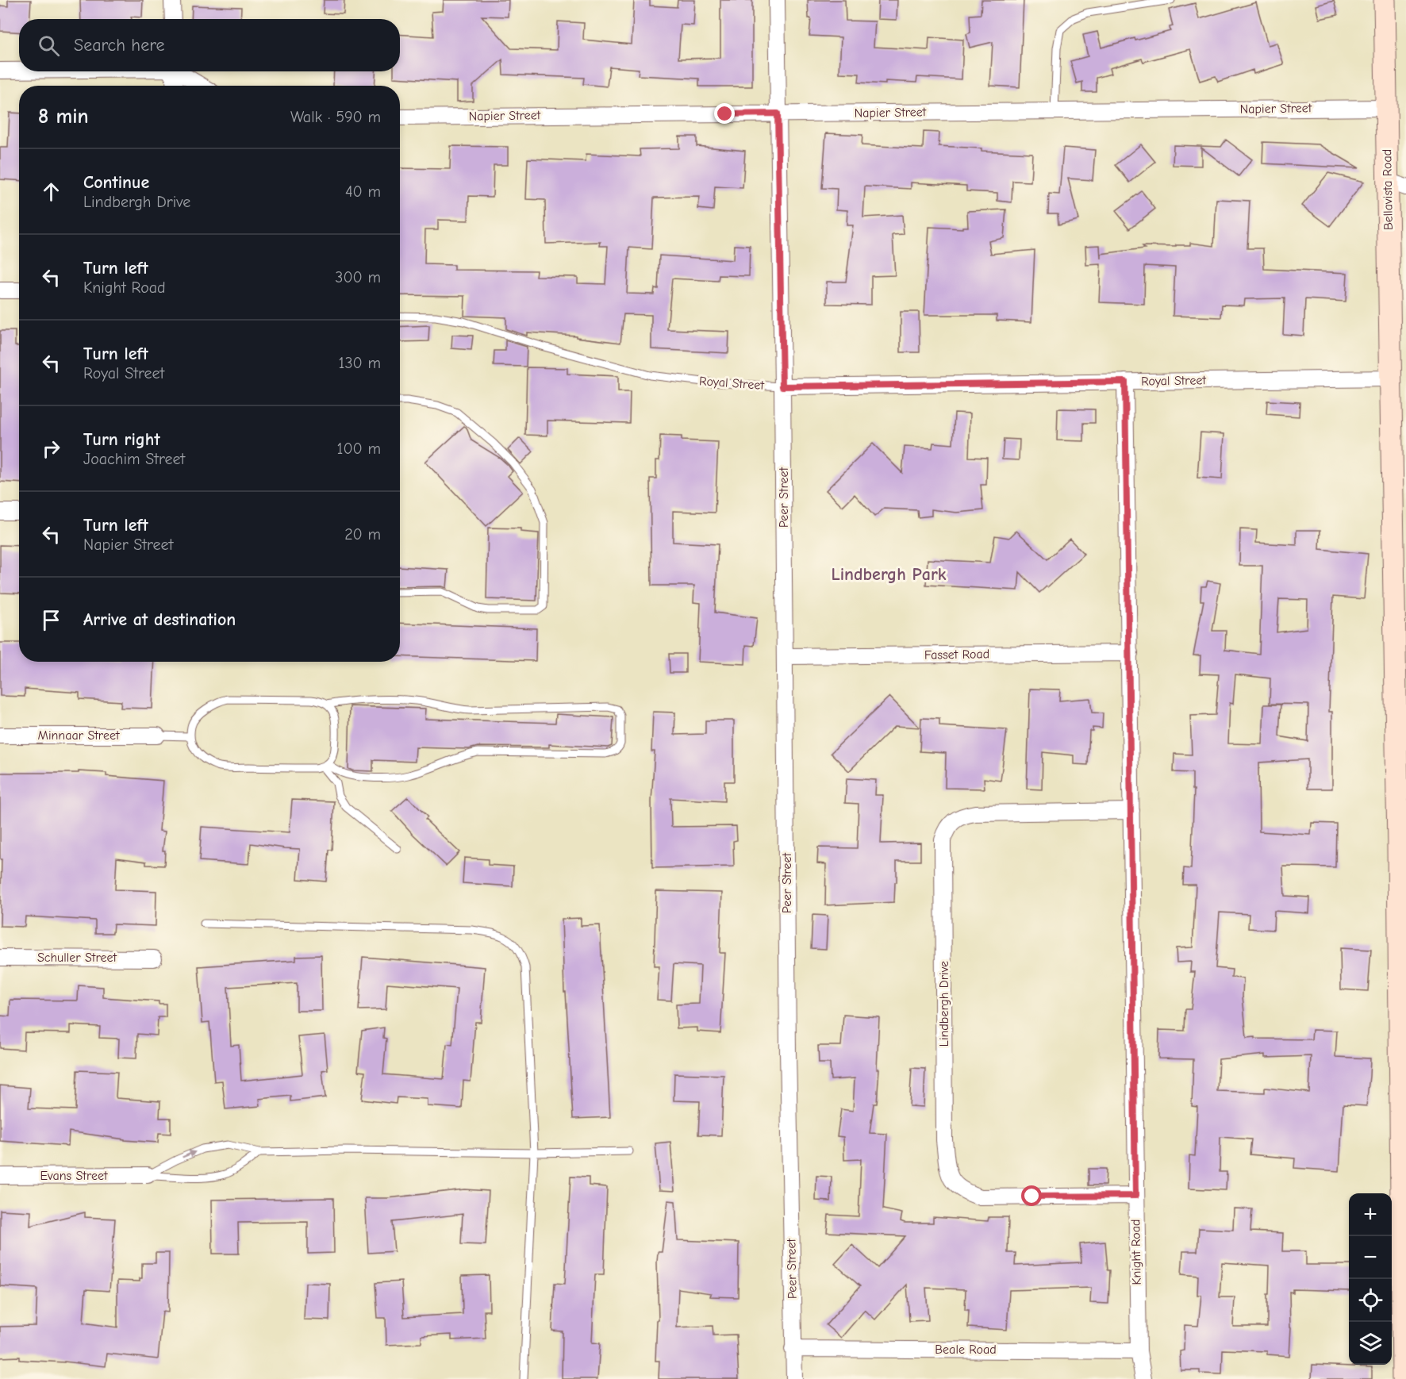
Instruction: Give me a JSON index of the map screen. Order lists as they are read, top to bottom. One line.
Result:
{"streets":{"street":["Napier Street","Bellavista Road","Royal Street","Peer Street","Fasset Road","Minnaar Street","Schuller Street","Lindbergh Drive","Evans Street","Knight Road","Beale Road"]},"crossings":[["Napier Street","Bellavista Road"],["Napier Street","Peer Street"],["Bellavista Road","Royal Street"],["Royal Street","Peer Street"],["Royal Street","Knight Road"],["Peer Street","Fasset Road"],["Peer Street","Beale Road"],["Fasset Road","Knight Road"],["Lindbergh Drive","Knight Road"],["Knight Road","Beale Road"]],"districts":["Lindbergh Park"],"page":{"search":"Search here","heading":["8 min","Walk · 590 m"],"list":[["Continue","Lindbergh Drive","40 m"],["Turn left","Knight Road","300 m"],["Turn left","Royal Street","130 m"],["Turn right","Joachim Street","100 m"],["Turn left","Napier Street","20 m"],"Arrive at destination"],"map_buttons":["+","−"]}}
